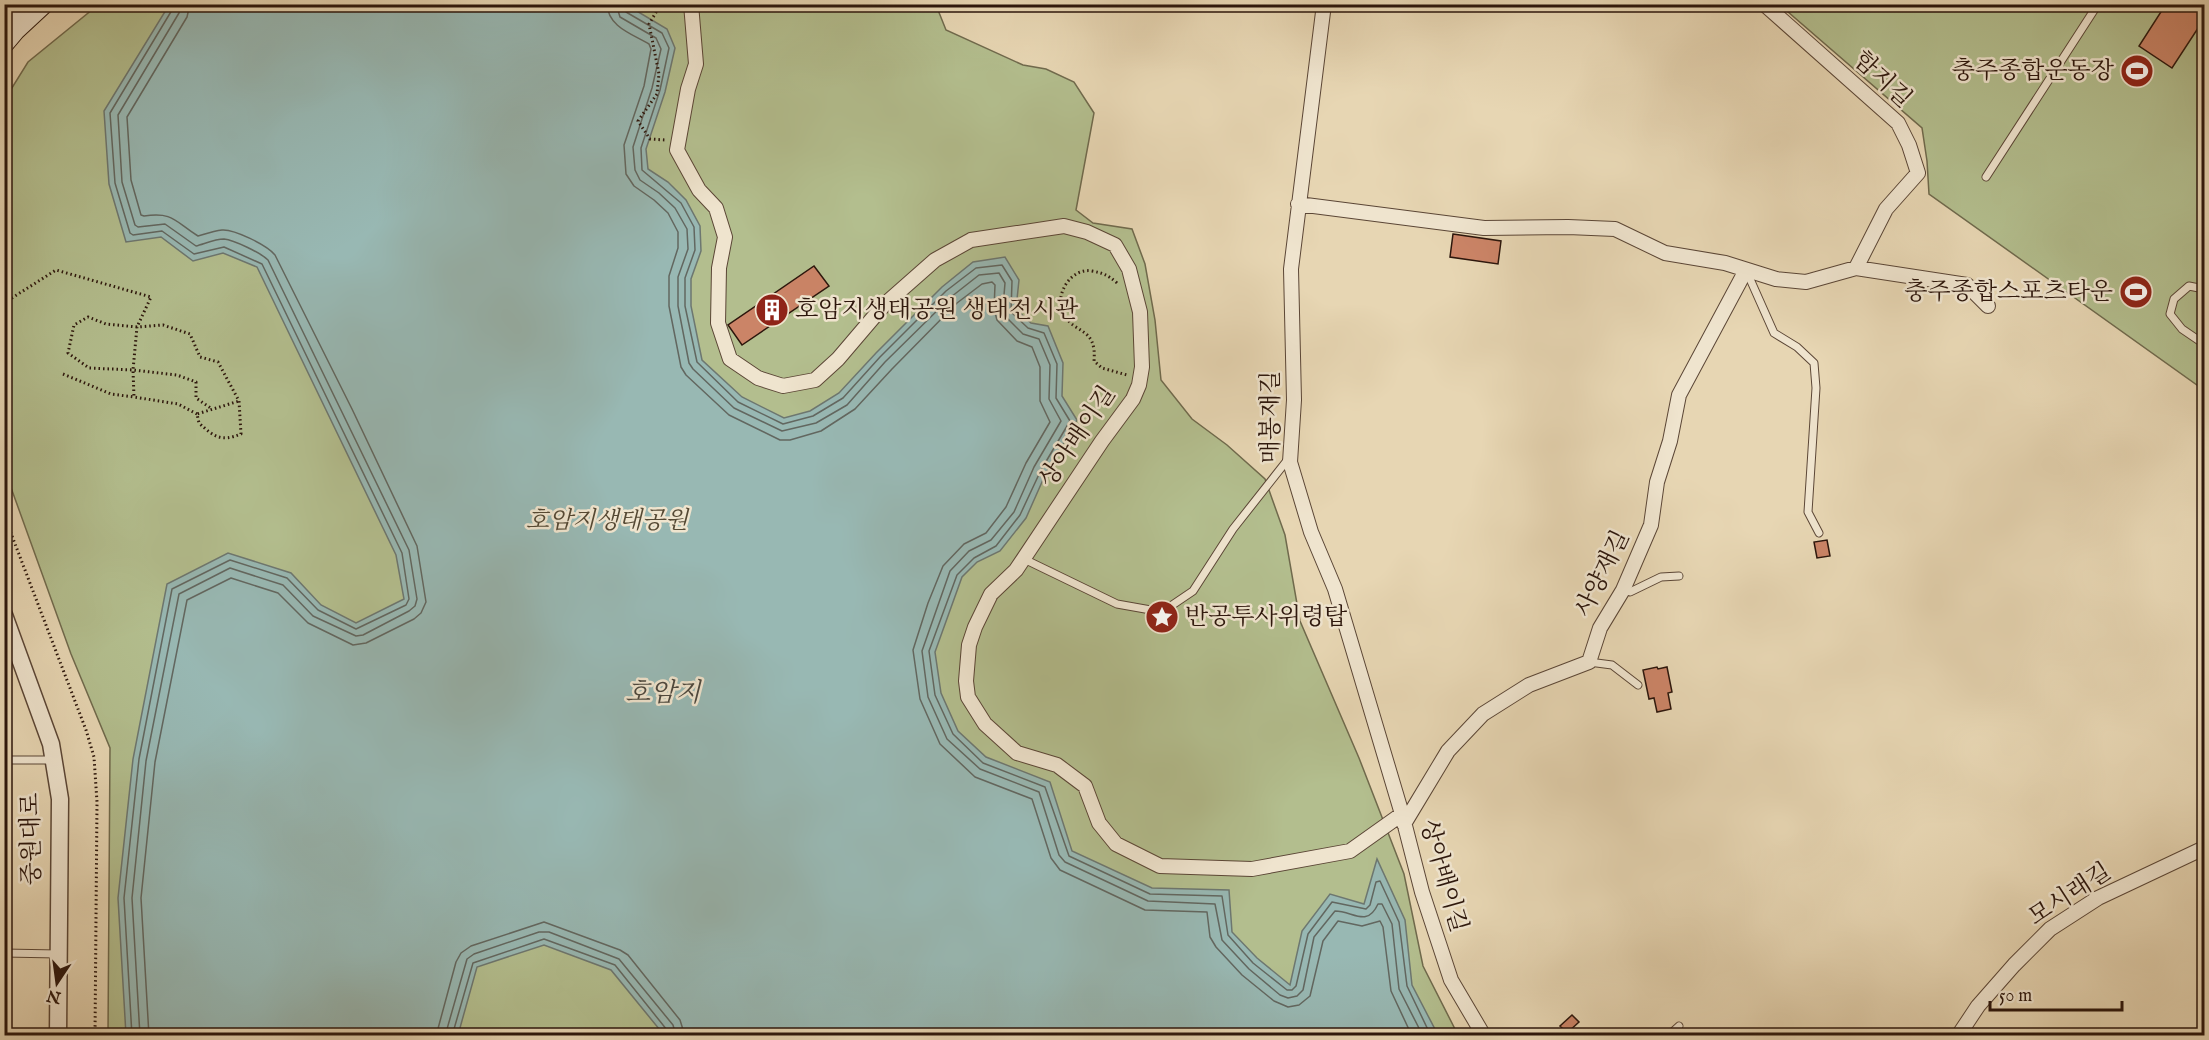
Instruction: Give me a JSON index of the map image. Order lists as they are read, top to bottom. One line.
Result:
{"streets":{"street":["함지길","매봉재길","상아배이길","사양재길","중원대로","모시래길"]},"crossings":[["매봉재길","상아배이길"]],"water":["호암지"],"parks":["호암지생태공원"],"places":{"sports":["충주종합운동장","충주종합스포츠타운"],"building":["호암지생태공원 생태전시관"],"place":["반공투사위령탑"]},"scale_bar":"50 m","north":"bottom"}
